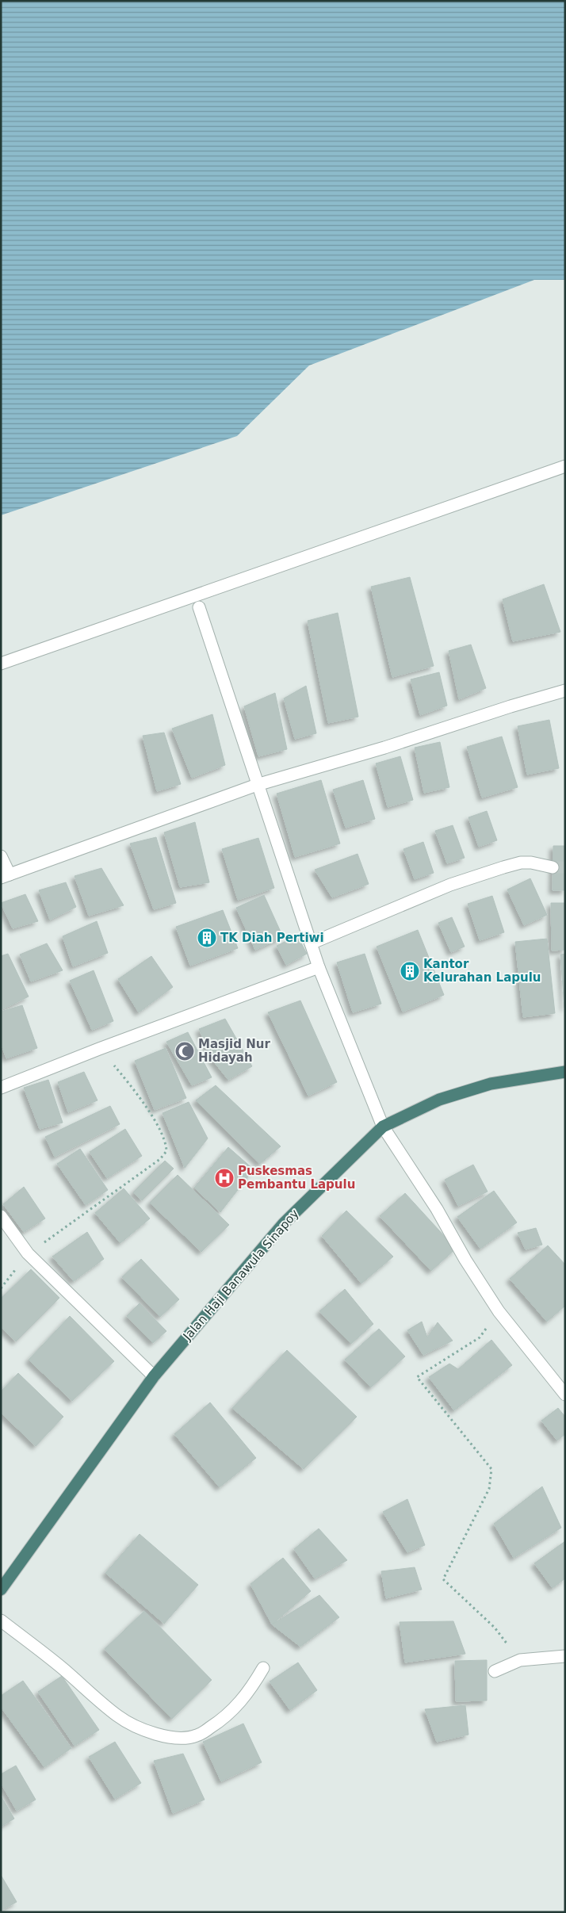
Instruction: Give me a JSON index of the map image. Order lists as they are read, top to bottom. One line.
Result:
{"streets":{"highway":["Jalan Haji Banawula Sinapoy"]},"places":{"building":["TK Diah Pertiwi","Kantor Kelurahan Lapulu"],"mosque":["Masjid Nur Hidayah"],"hospital":["Puskesmas Pembantu Lapulu"]}}
